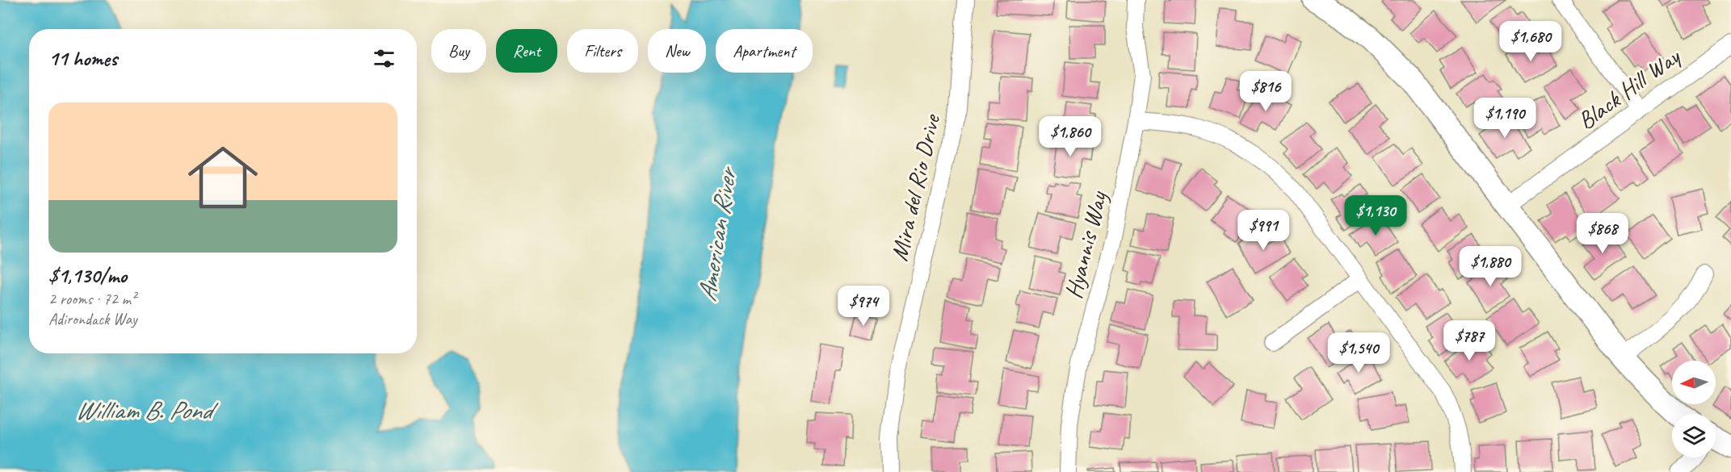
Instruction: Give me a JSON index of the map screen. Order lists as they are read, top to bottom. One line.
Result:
{"streets":{"street":["Black Hill Way","Mira del Rio Drive","Hyannis Way"]},"water":["American River","William B. Pond"],"north":"left","page":{"price":["$1,680","$816","$1,190","$1,860","$1,130","$991","$868","$1,880","$974","$787","$1,540"],"chip":["Buy","Rent","Filters","New","Apartment"],"heading":"11 homes","list":[{"name":"$1,130/mo","note":"2 rooms · 72 m² · Adirondack Way"}]}}
